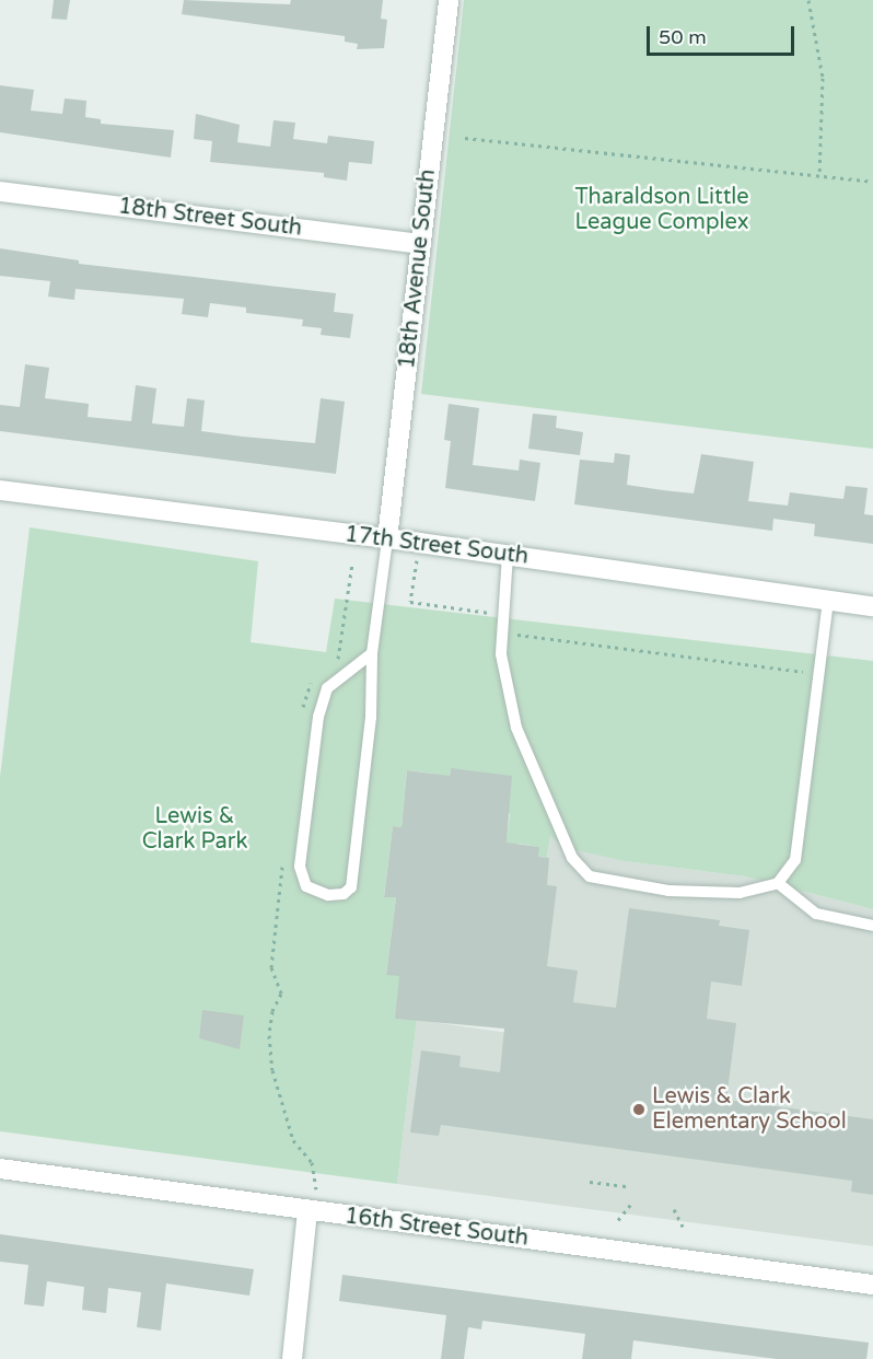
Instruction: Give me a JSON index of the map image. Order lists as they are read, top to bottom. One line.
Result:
{"streets":{"street":["18th Street South","18th Avenue South","17th Street South","16th Street South"]},"crossings":[["18th Street South","18th Avenue South"],["18th Avenue South","17th Street South"]],"parks":["Tharaldson Little League Complex","Lewis & Clark Park"],"places":["Lewis & Clark Elementary School"],"scale_bar":"50 m"}
